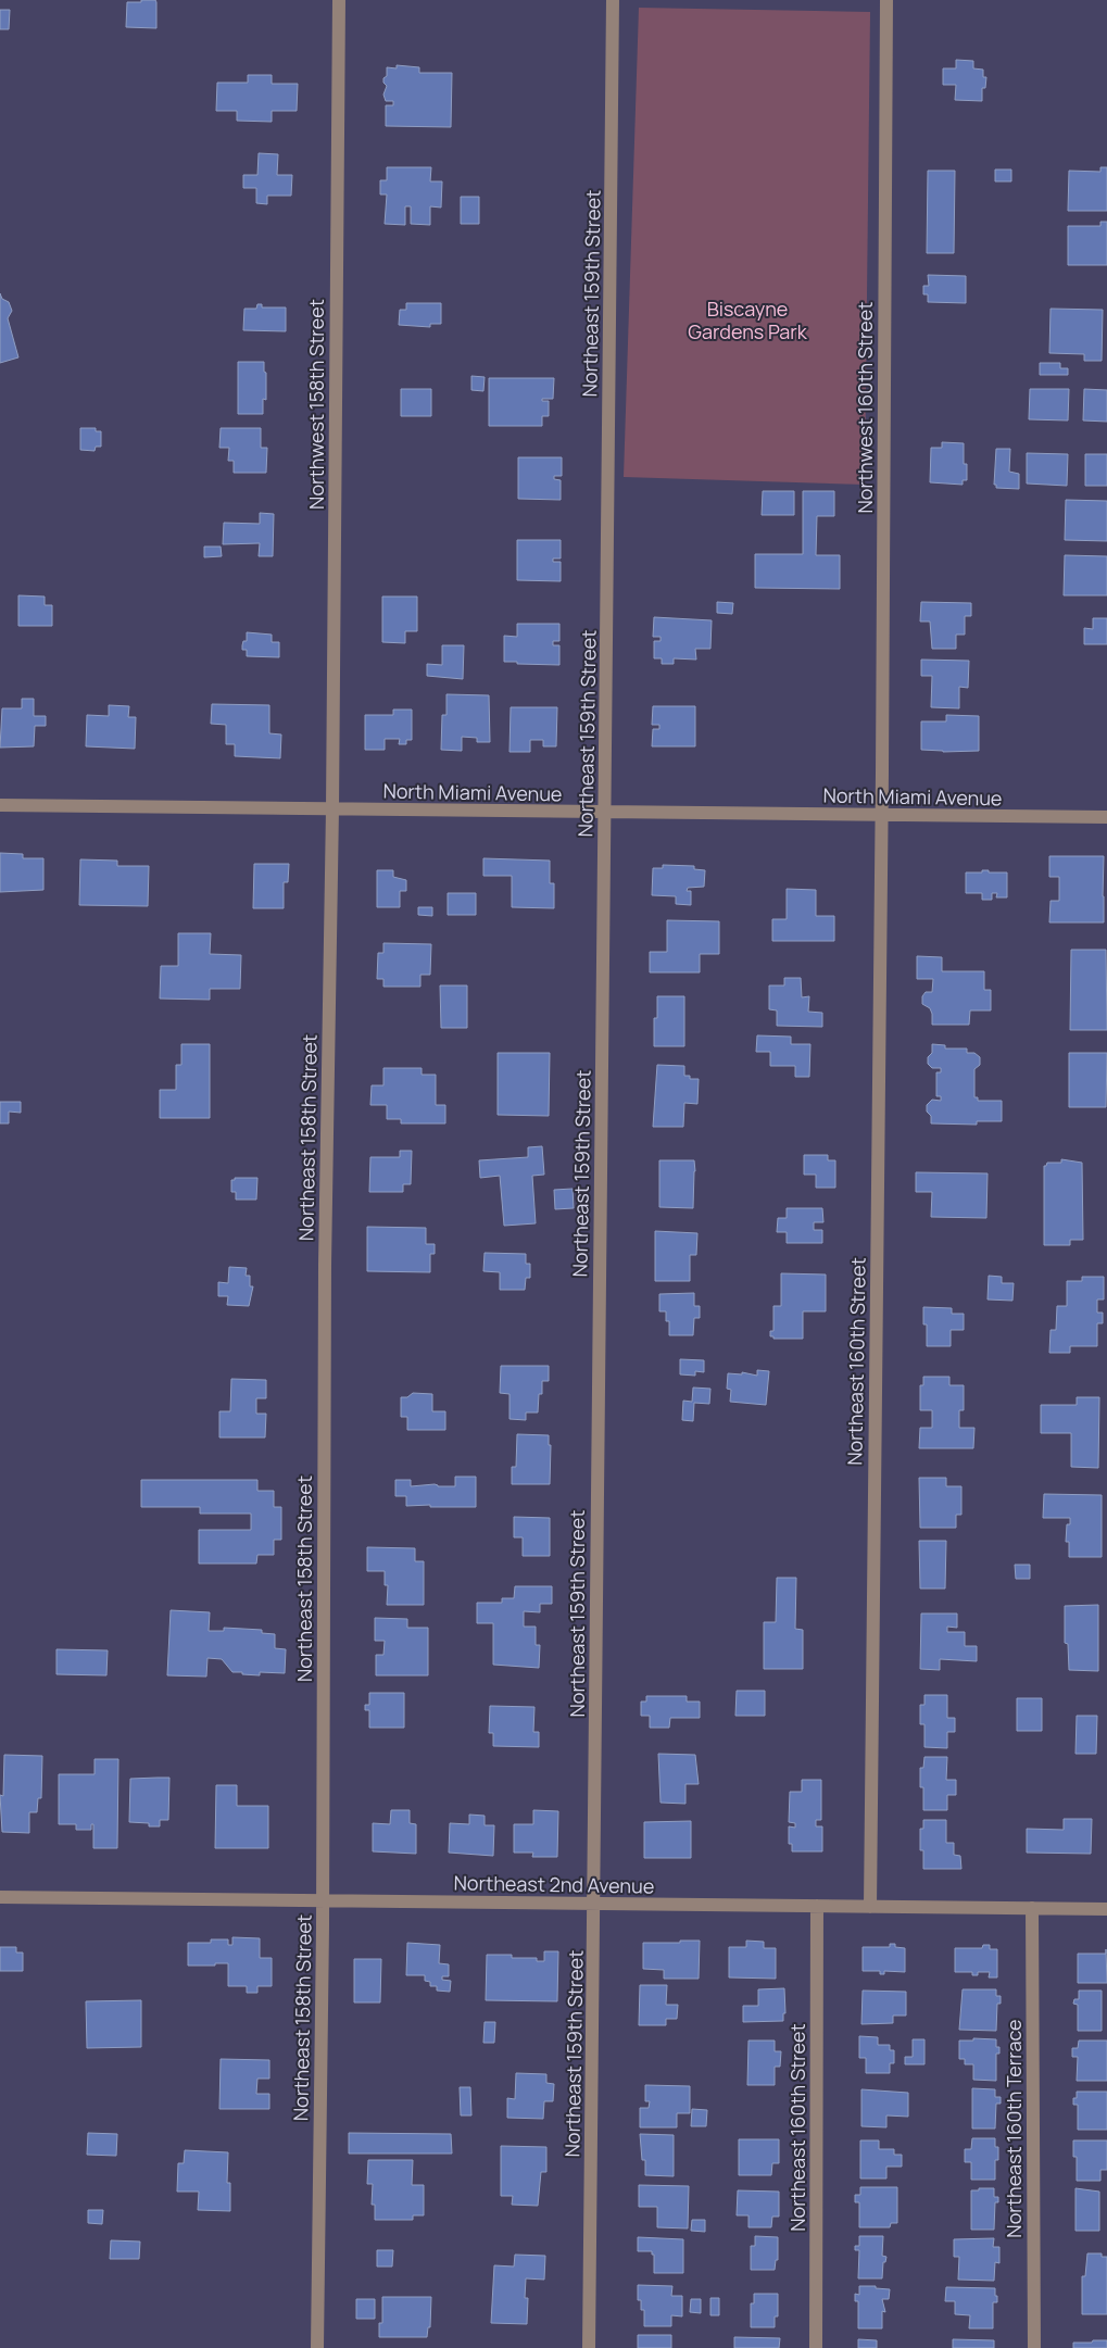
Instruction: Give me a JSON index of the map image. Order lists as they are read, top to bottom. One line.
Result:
{"streets":{"street":["Northeast 159th Street","Northwest 158th Street","Northwest 160th Street","North Miami Avenue","Northeast 158th Street","Northeast 160th Street","Northeast 2nd Avenue","Northeast 160th Terrace"]},"crossings":[["Northeast 159th Street","North Miami Avenue"],["Northeast 159th Street","Northeast 2nd Avenue"],["Northwest 158th Street","North Miami Avenue"],["Northwest 158th Street","Northeast 158th Street"],["Northwest 160th Street","North Miami Avenue"],["Northwest 160th Street","Northeast 160th Street"],["North Miami Avenue","Northeast 158th Street"],["North Miami Avenue","Northeast 160th Street"],["Northeast 158th Street","Northeast 2nd Avenue"],["Northeast 160th Street","Northeast 2nd Avenue"],["Northeast 2nd Avenue","Northeast 160th Terrace"]],"parks":["Biscayne Gardens Park"]}
